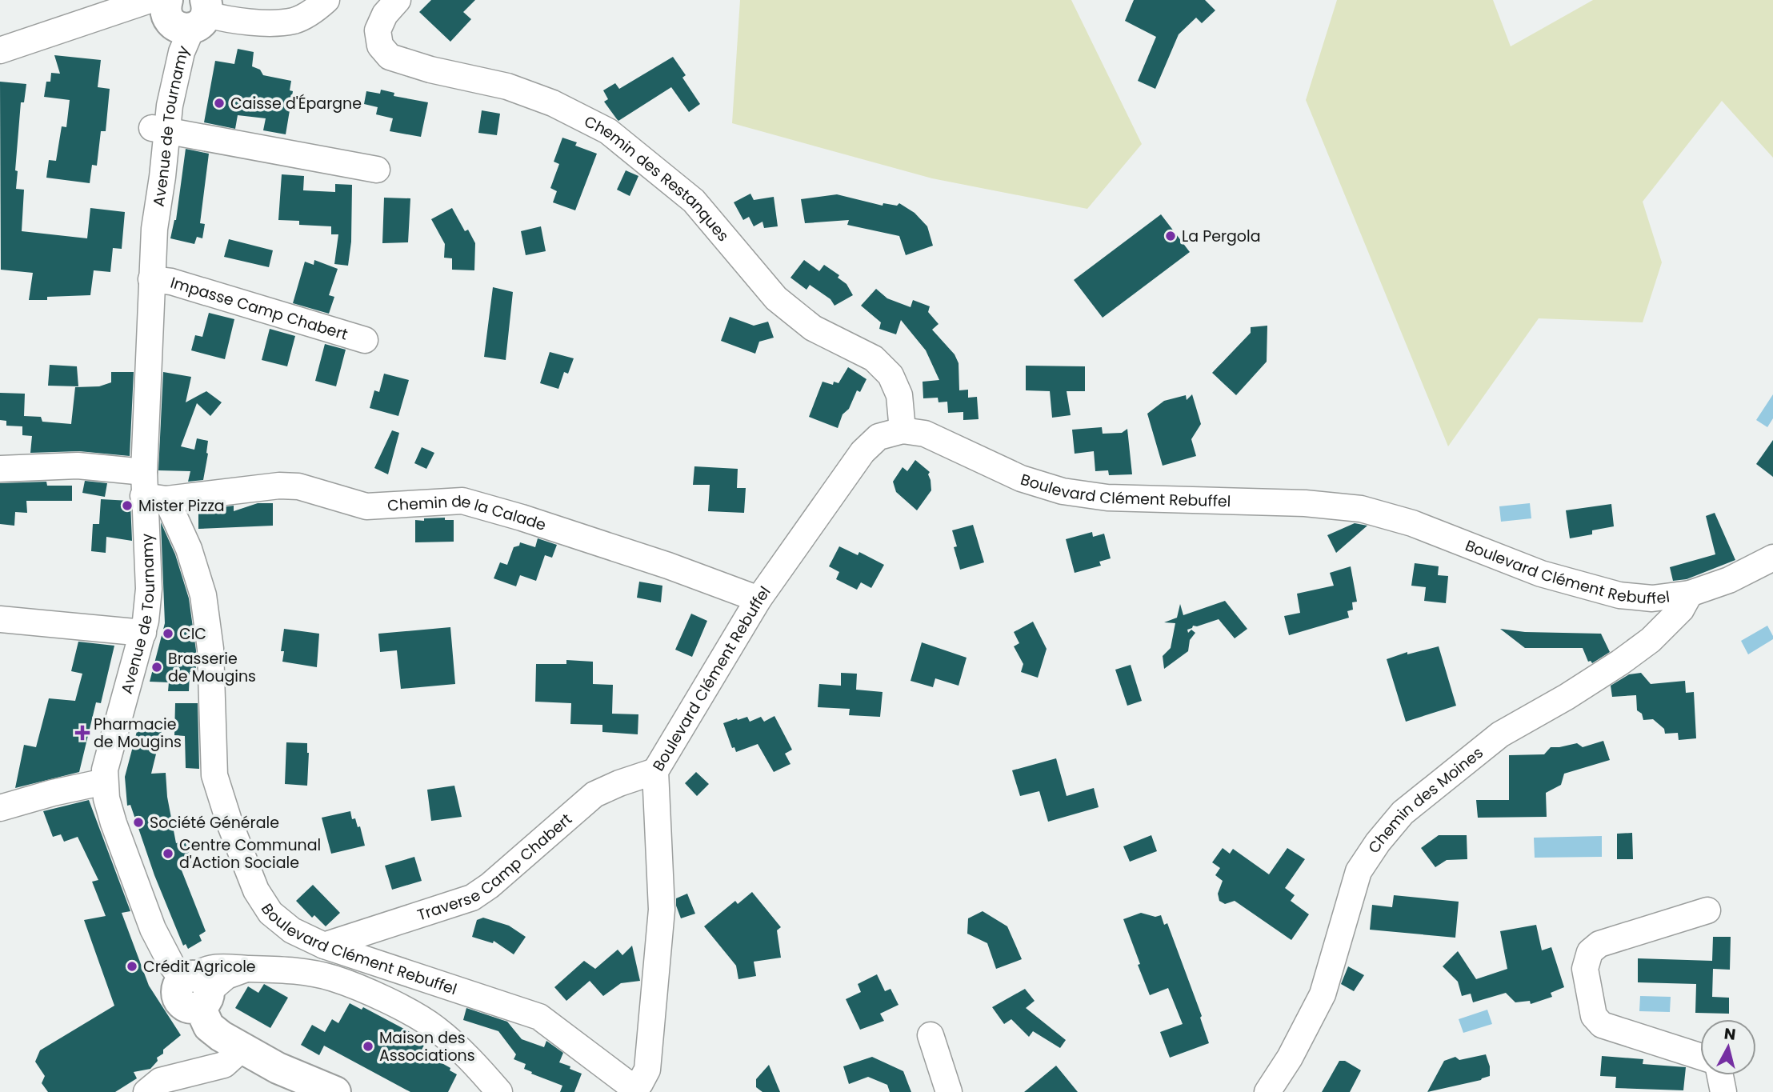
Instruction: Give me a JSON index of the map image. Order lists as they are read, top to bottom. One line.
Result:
{"streets":{"street":["Avenue de Tournamy","Chemin des Restanques","Impasse Camp Chabert","Boulevard Clément Rebuffel","Chemin de la Calade","Chemin des Moines","Traverse Camp Chabert"]},"crossings":[["Avenue de Tournamy","Impasse Camp Chabert"],["Avenue de Tournamy","Boulevard Clément Rebuffel"],["Avenue de Tournamy","Chemin de la Calade"],["Chemin des Restanques","Boulevard Clément Rebuffel"],["Boulevard Clément Rebuffel","Chemin de la Calade"],["Boulevard Clément Rebuffel","Chemin des Moines"],["Boulevard Clément Rebuffel","Traverse Camp Chabert"]],"places":{"other":["Caisse d'Épargne","La Pergola","Mister Pizza","CIC","Brasserie de Mougins","Société Générale","Centre Communal d'Action Sociale","Crédit Agricole","Maison des Associations"],"health":["Pharmacie de Mougins"]},"north":"top"}
